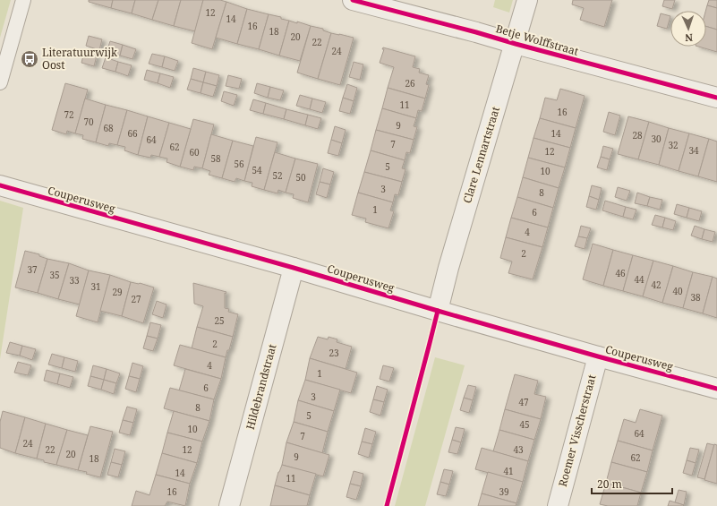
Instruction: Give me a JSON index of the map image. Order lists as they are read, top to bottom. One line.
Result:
{"streets":{"street":["Betje Wolffstraat","Clare Lennartstraat","Couperusweg","Hildebrandstraat","Roemer Visscherstraat"]},"crossings":[["Betje Wolffstraat","Clare Lennartstraat"],["Clare Lennartstraat","Couperusweg"],["Couperusweg","Hildebrandstraat"],["Couperusweg","Roemer Visscherstraat"]],"places":{"bus stop":["Literatuurwijk Oost"]},"house_numbers":["12","14","16","18","20","22","24","26","11","16","72","70","9","68","66","14","28","30","64","7","32","62","34","12","60","58","56","5","54","10","52","50","3","8","1","6","4","2","37","46","35","44","33","42","31","40","29","38","27","25","2","23","4","1","6","3","47","8","5","45","10","64","7","24","22","12","43","20","9","62","18","41","14","11","16","39"],"scale_bar":"20 m","north":"bottom"}
